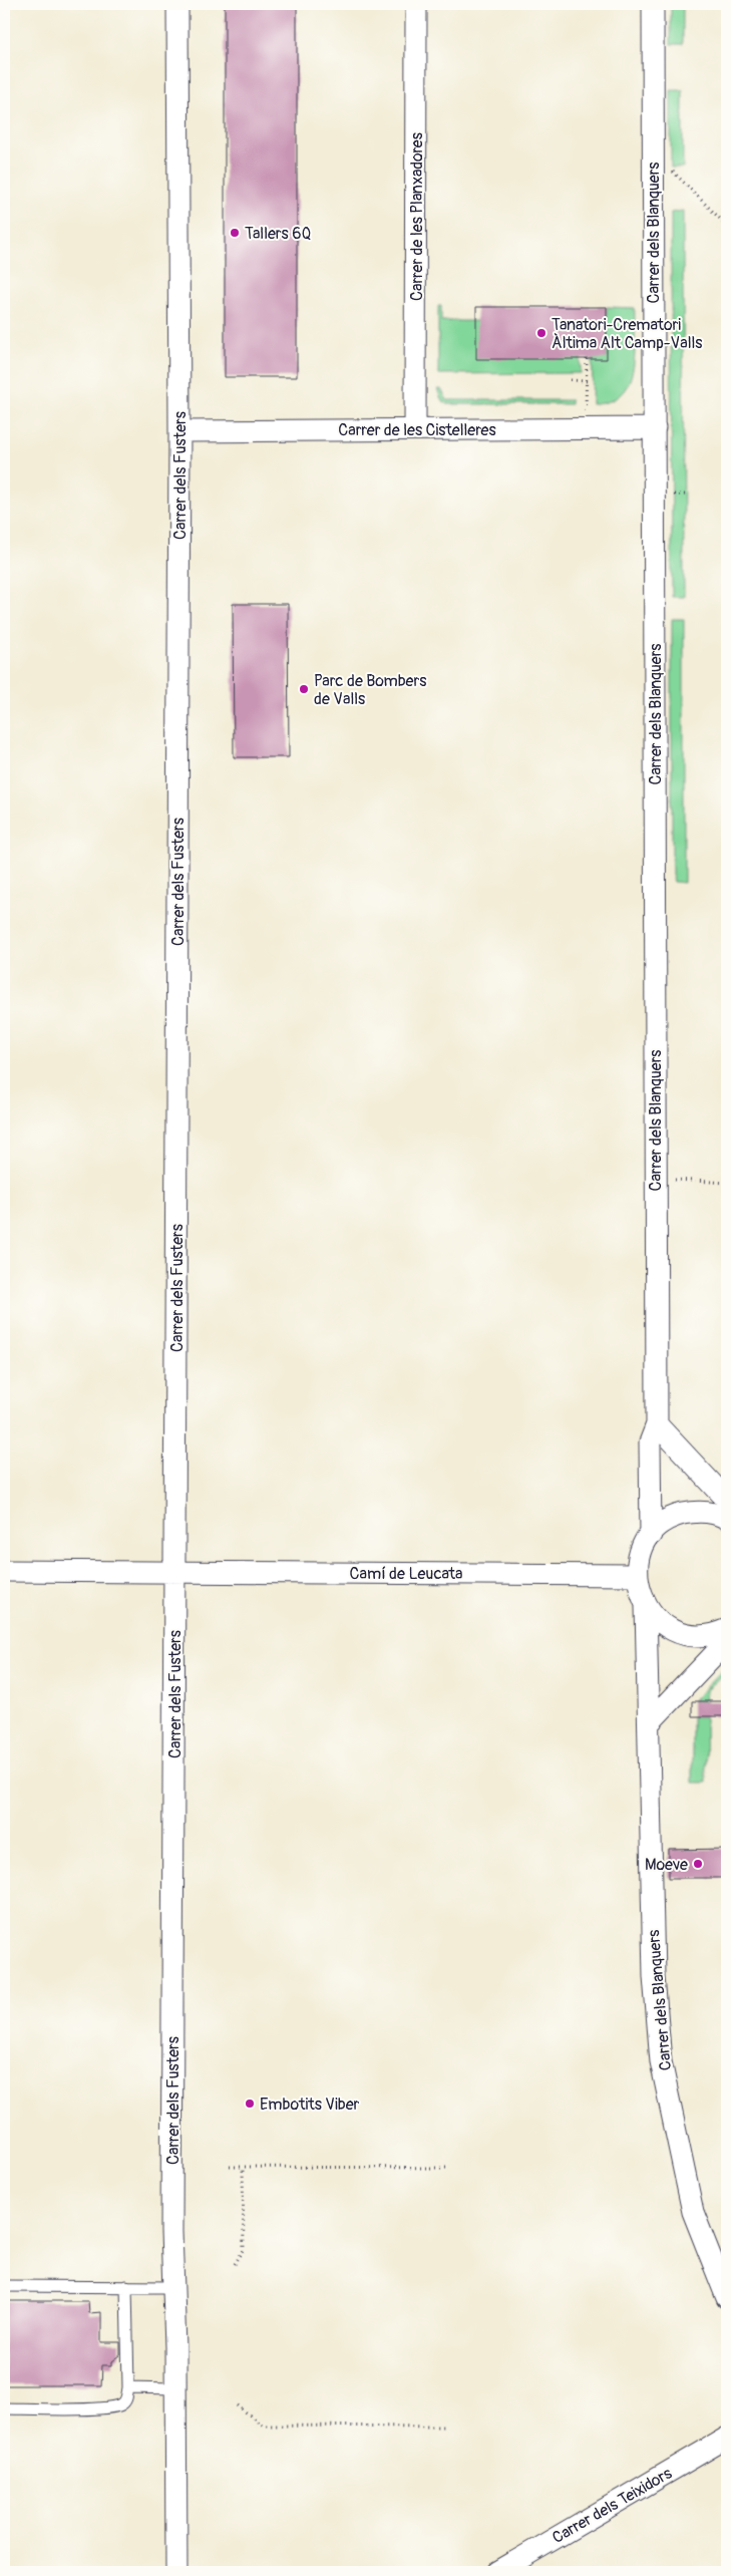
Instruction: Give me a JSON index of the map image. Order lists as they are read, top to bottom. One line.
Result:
{"streets":{"street":["Carrer de les Planxadores","Carrer dels Blanquers","Carrer de les Cistelleres","Carrer dels Fusters","Camí de Leucata","Carrer dels Teixidors"]},"crossings":[["Carrer de les Planxadores","Carrer de les Cistelleres"],["Carrer dels Blanquers","Carrer de les Cistelleres"],["Carrer de les Cistelleres","Carrer dels Fusters"],["Carrer dels Fusters","Camí de Leucata"]],"places":["Tallers 6Q","Tanatori-Crematori Àltima Alt Camp-Valls","Parc de Bombers de Valls","Moeve","Embotits Viber"]}
